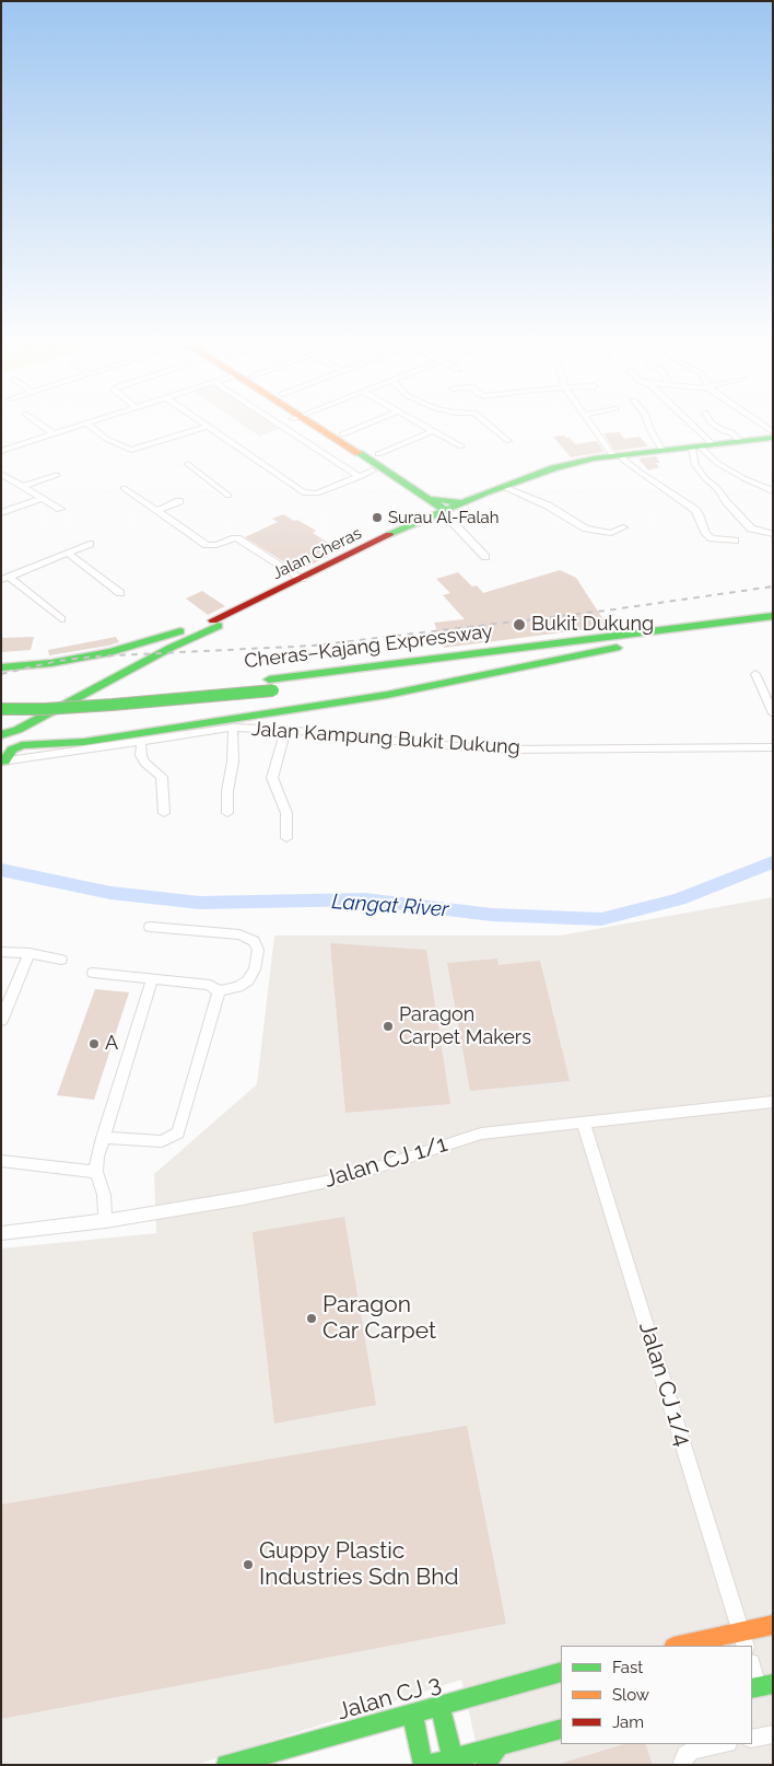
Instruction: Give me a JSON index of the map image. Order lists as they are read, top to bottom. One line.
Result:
{"streets":{"main road":["Jalan Cheras","Cheras–Kajang Expressway","Jalan CJ 3"],"street":["Jalan Kampung Bukit Dukung","Jalan CJ 1/1","Jalan CJ 1/4"]},"crossings":[["Jalan CJ 1/1","Jalan CJ 1/4"]],"water":["Langat River"],"places":["Surau Al-Falah","Bukit Dukung","Paragon Carpet Makers","A","Paragon Car Carpet","Guppy Plastic Industries Sdn Bhd"],"legend":["Fast","Slow","Jam"]}
